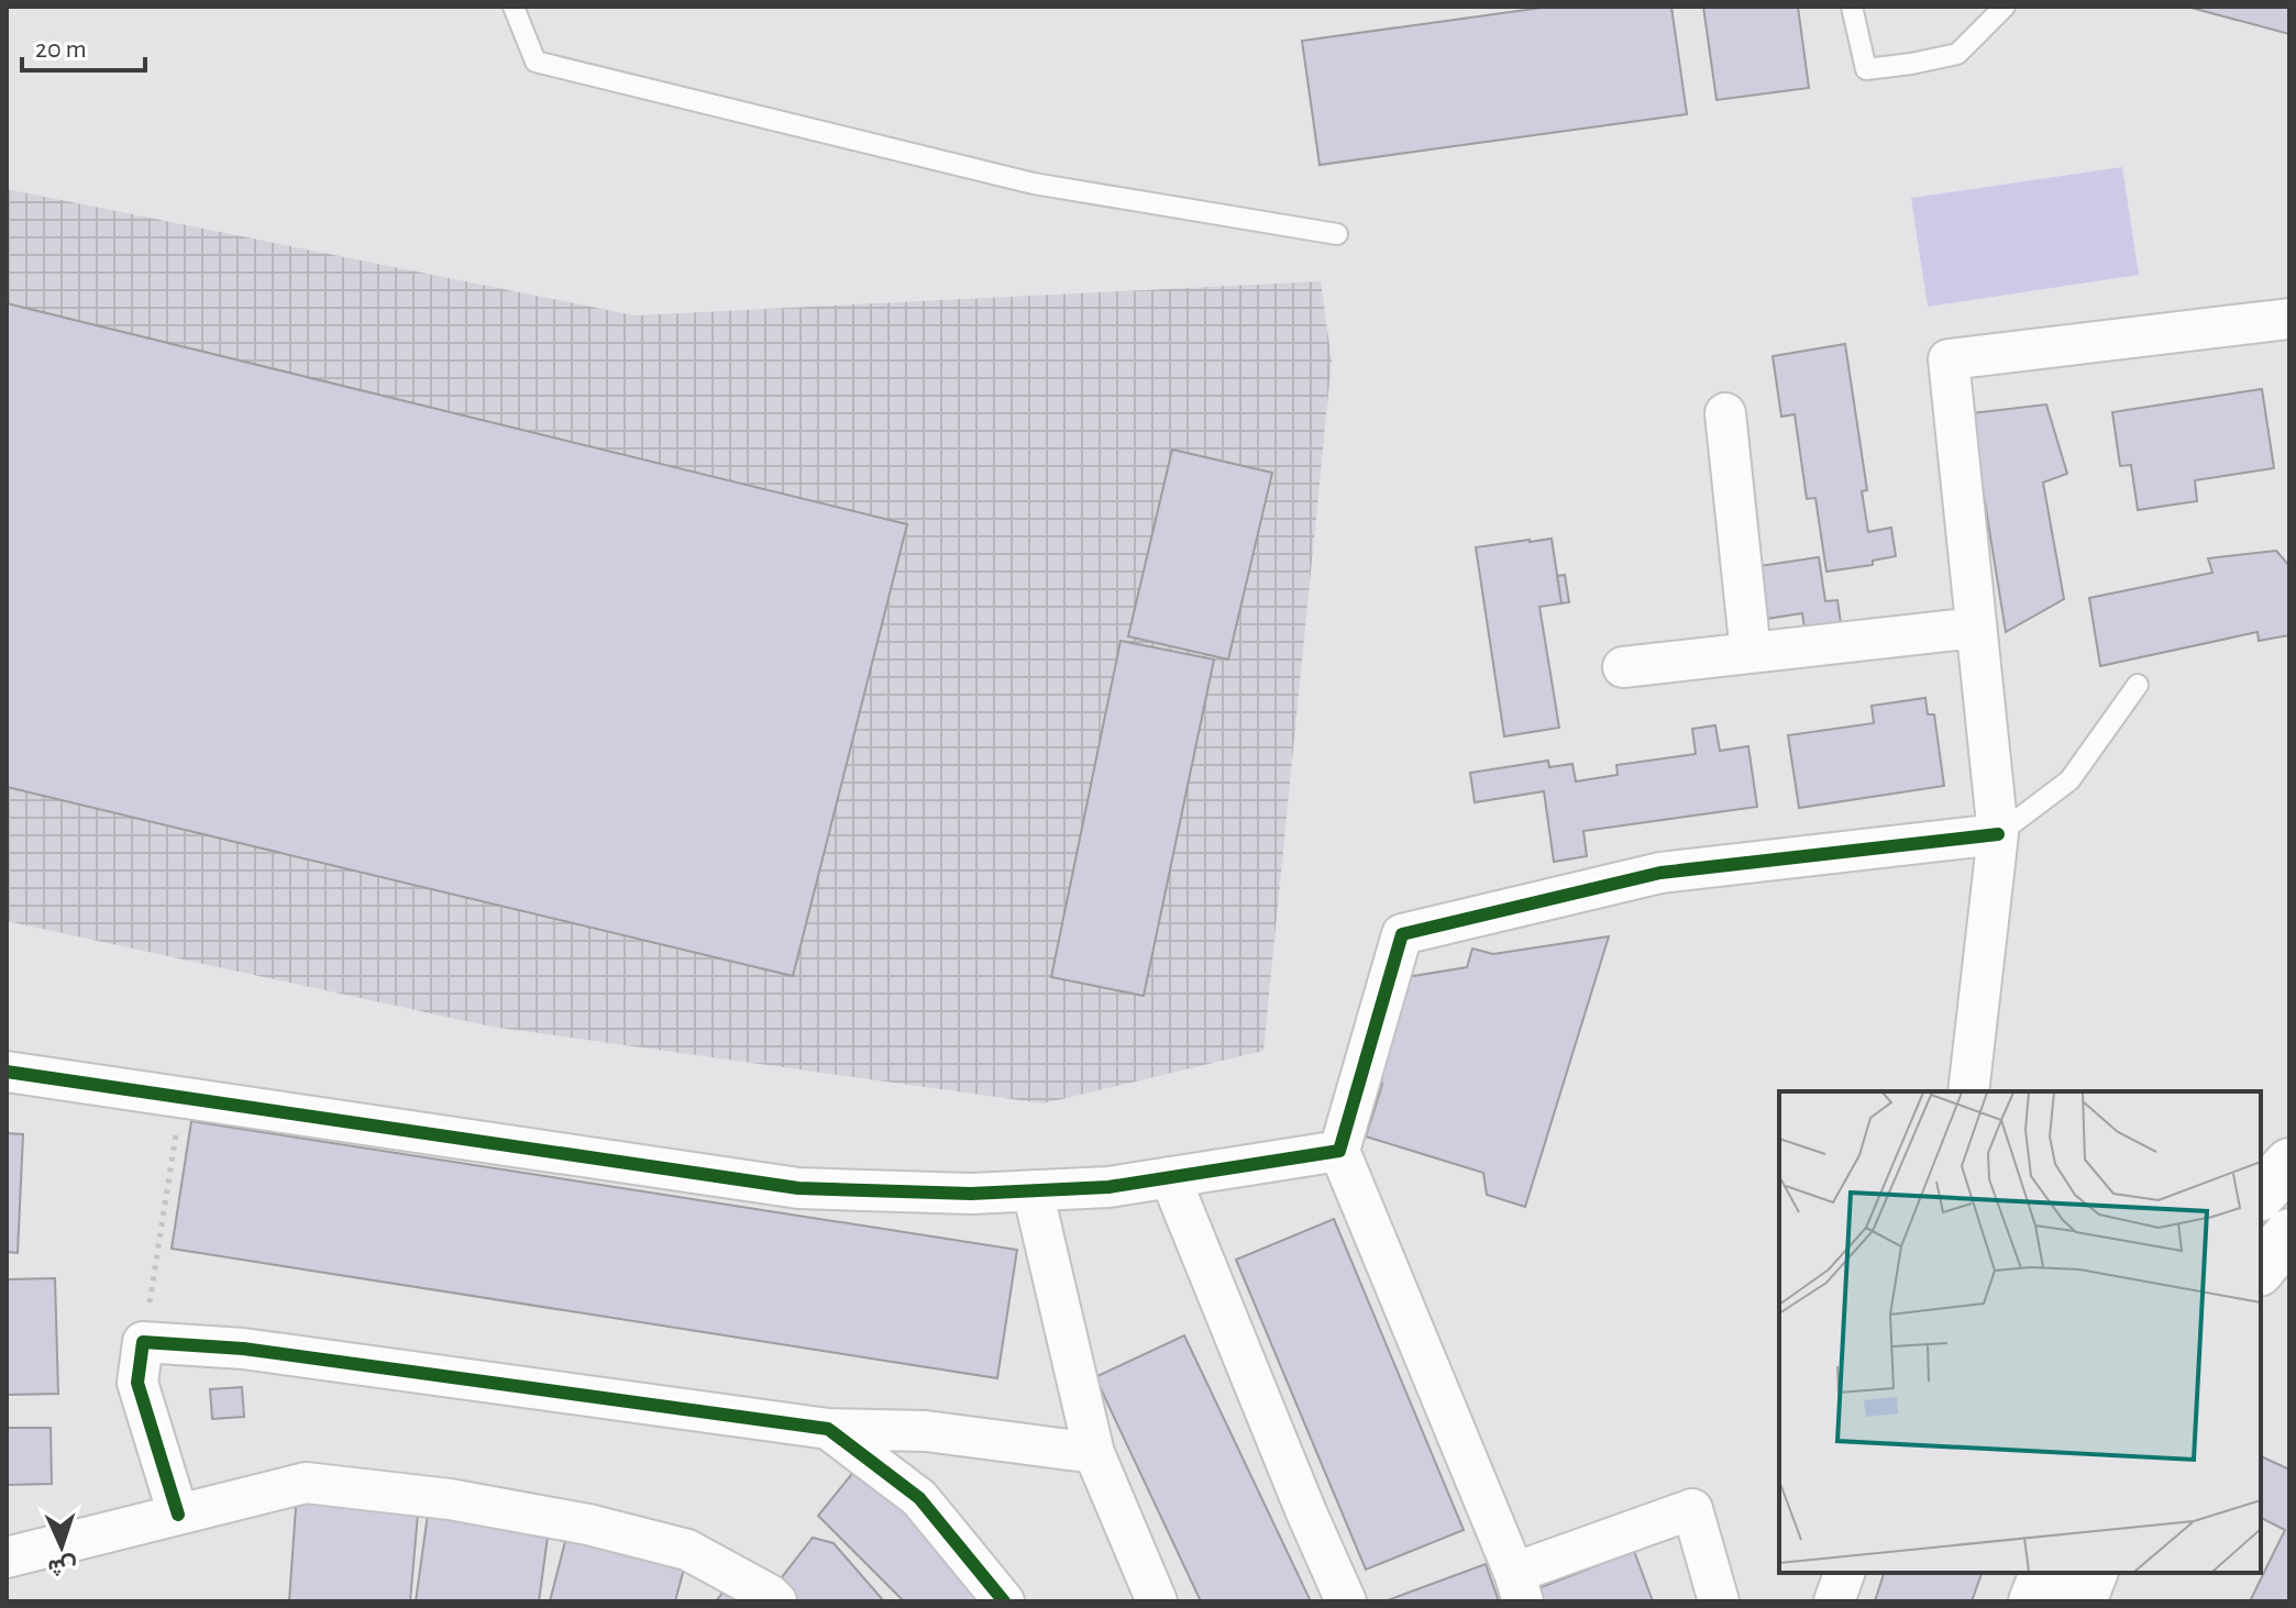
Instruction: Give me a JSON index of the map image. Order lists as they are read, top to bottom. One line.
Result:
{"scale_bar":"20 m","north":"bottom"}
